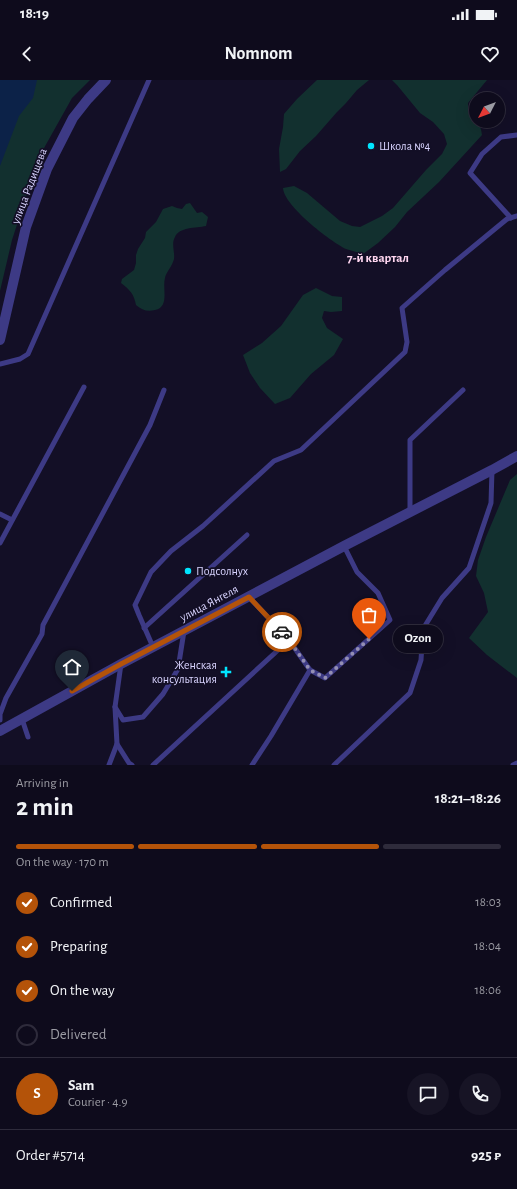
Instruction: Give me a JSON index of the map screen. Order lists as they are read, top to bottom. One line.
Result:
{"streets":{"street":["улица Радищева","улица Янгеля"]},"districts":["7-й квартал"],"places":{"other":["Школа №4","Подсолнух","Ozon"],"health":["Женская консультация"]},"north":"bottom left","page":{"status":"18:19","header":"Nomnom","bubble":"Ozon","heading":["2 min","Arriving in","18:21–18:26"],"panel":["Sam","Courier · 4.9","Order #5714","925 ₽"],"bar":"On the way · 170 m","list":[["Confirmed","18:03"],["Preparing","18:04"],["On the way","18:06"],"Delivered"],"round":"S"}}
